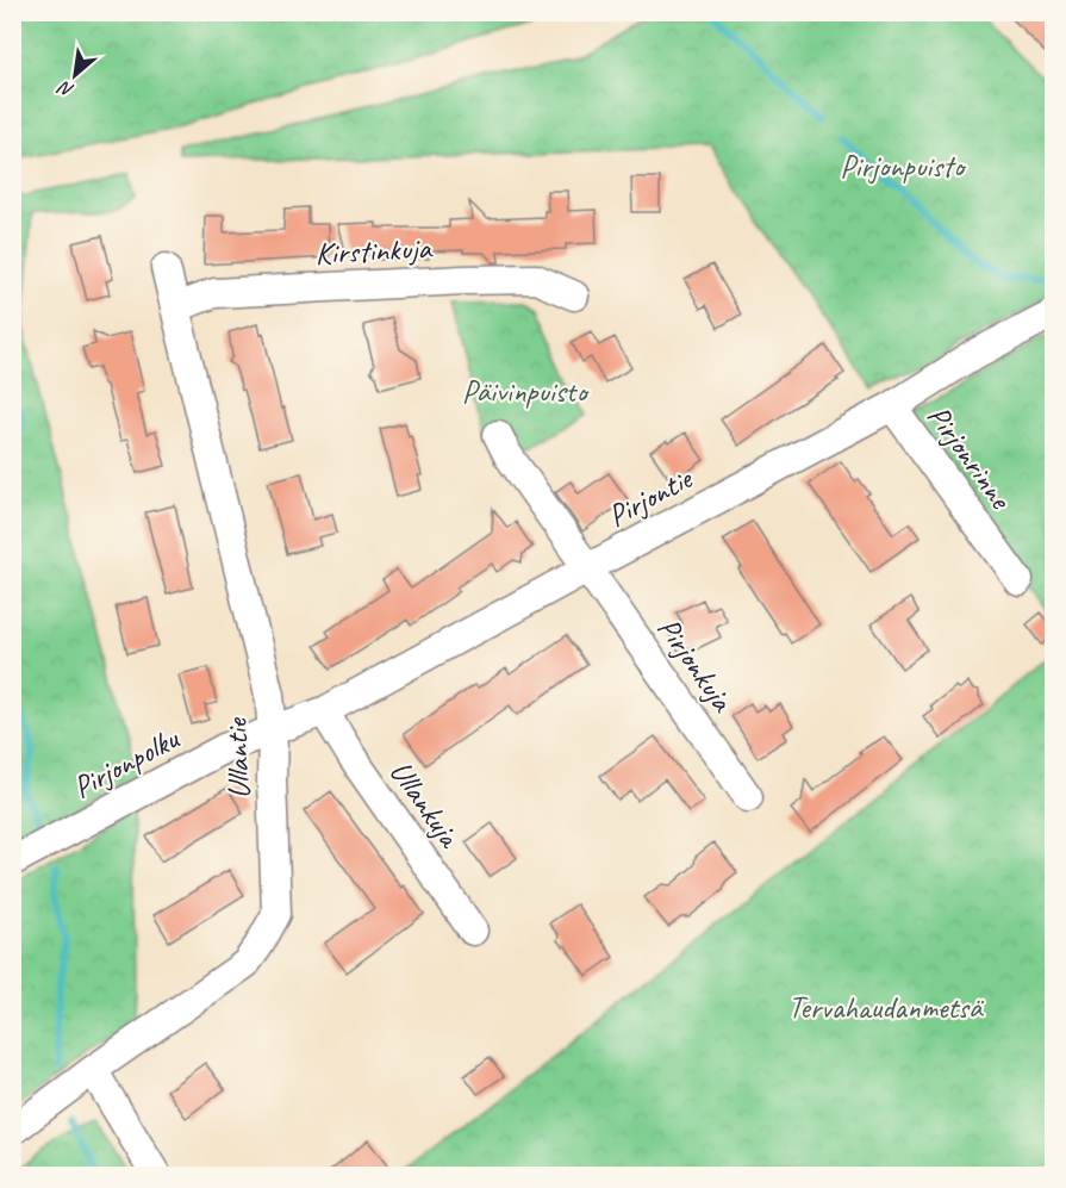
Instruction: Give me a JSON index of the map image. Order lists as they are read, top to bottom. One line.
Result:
{"streets":{"street":["Kirstinkuja","Pirjonrinne","Pirjontie","Pirjonkuja","Ullantie","Pirjonpolku","Ullankuja"]},"crossings":[["Kirstinkuja","Ullantie"],["Pirjonrinne","Pirjontie"],["Pirjontie","Pirjonkuja"],["Pirjontie","Ullantie"],["Pirjontie","Pirjonpolku"],["Pirjontie","Ullankuja"],["Ullantie","Pirjonpolku"]],"parks":["Pirjonpuisto","Päivinpuisto","Tervahaudanmetsä"],"north":"bottom left"}
